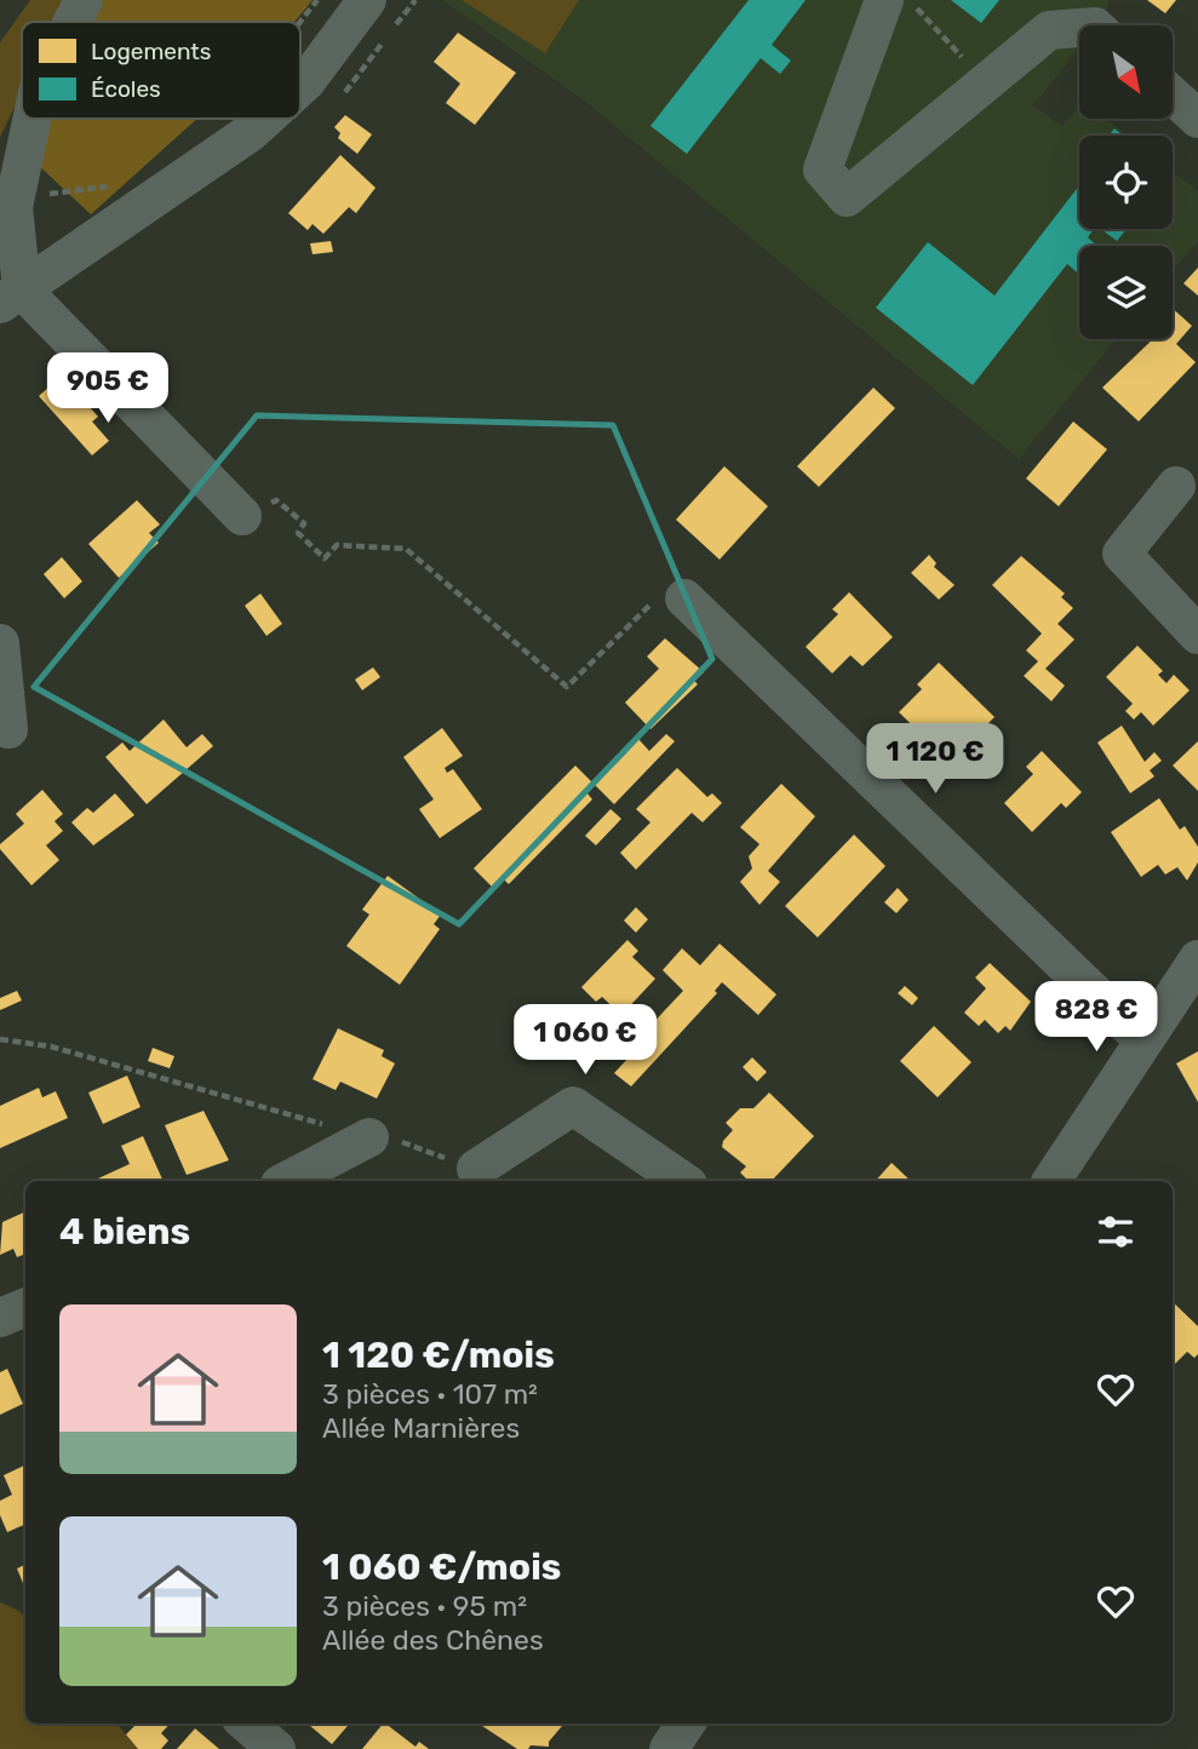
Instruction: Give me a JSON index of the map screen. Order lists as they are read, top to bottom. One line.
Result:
{"legend":["Logements","Écoles"],"north":"bottom right","page":{"price":["905 €","1 120 €","828 €","1 060 €"],"heading":"4 biens","list":[{"name":"1 120 €/mois","note":"3 pièces · 107 m² · Allée Marnières"},{"name":"1 060 €/mois","note":"3 pièces · 95 m² · Allée des Chênes"}]}}
